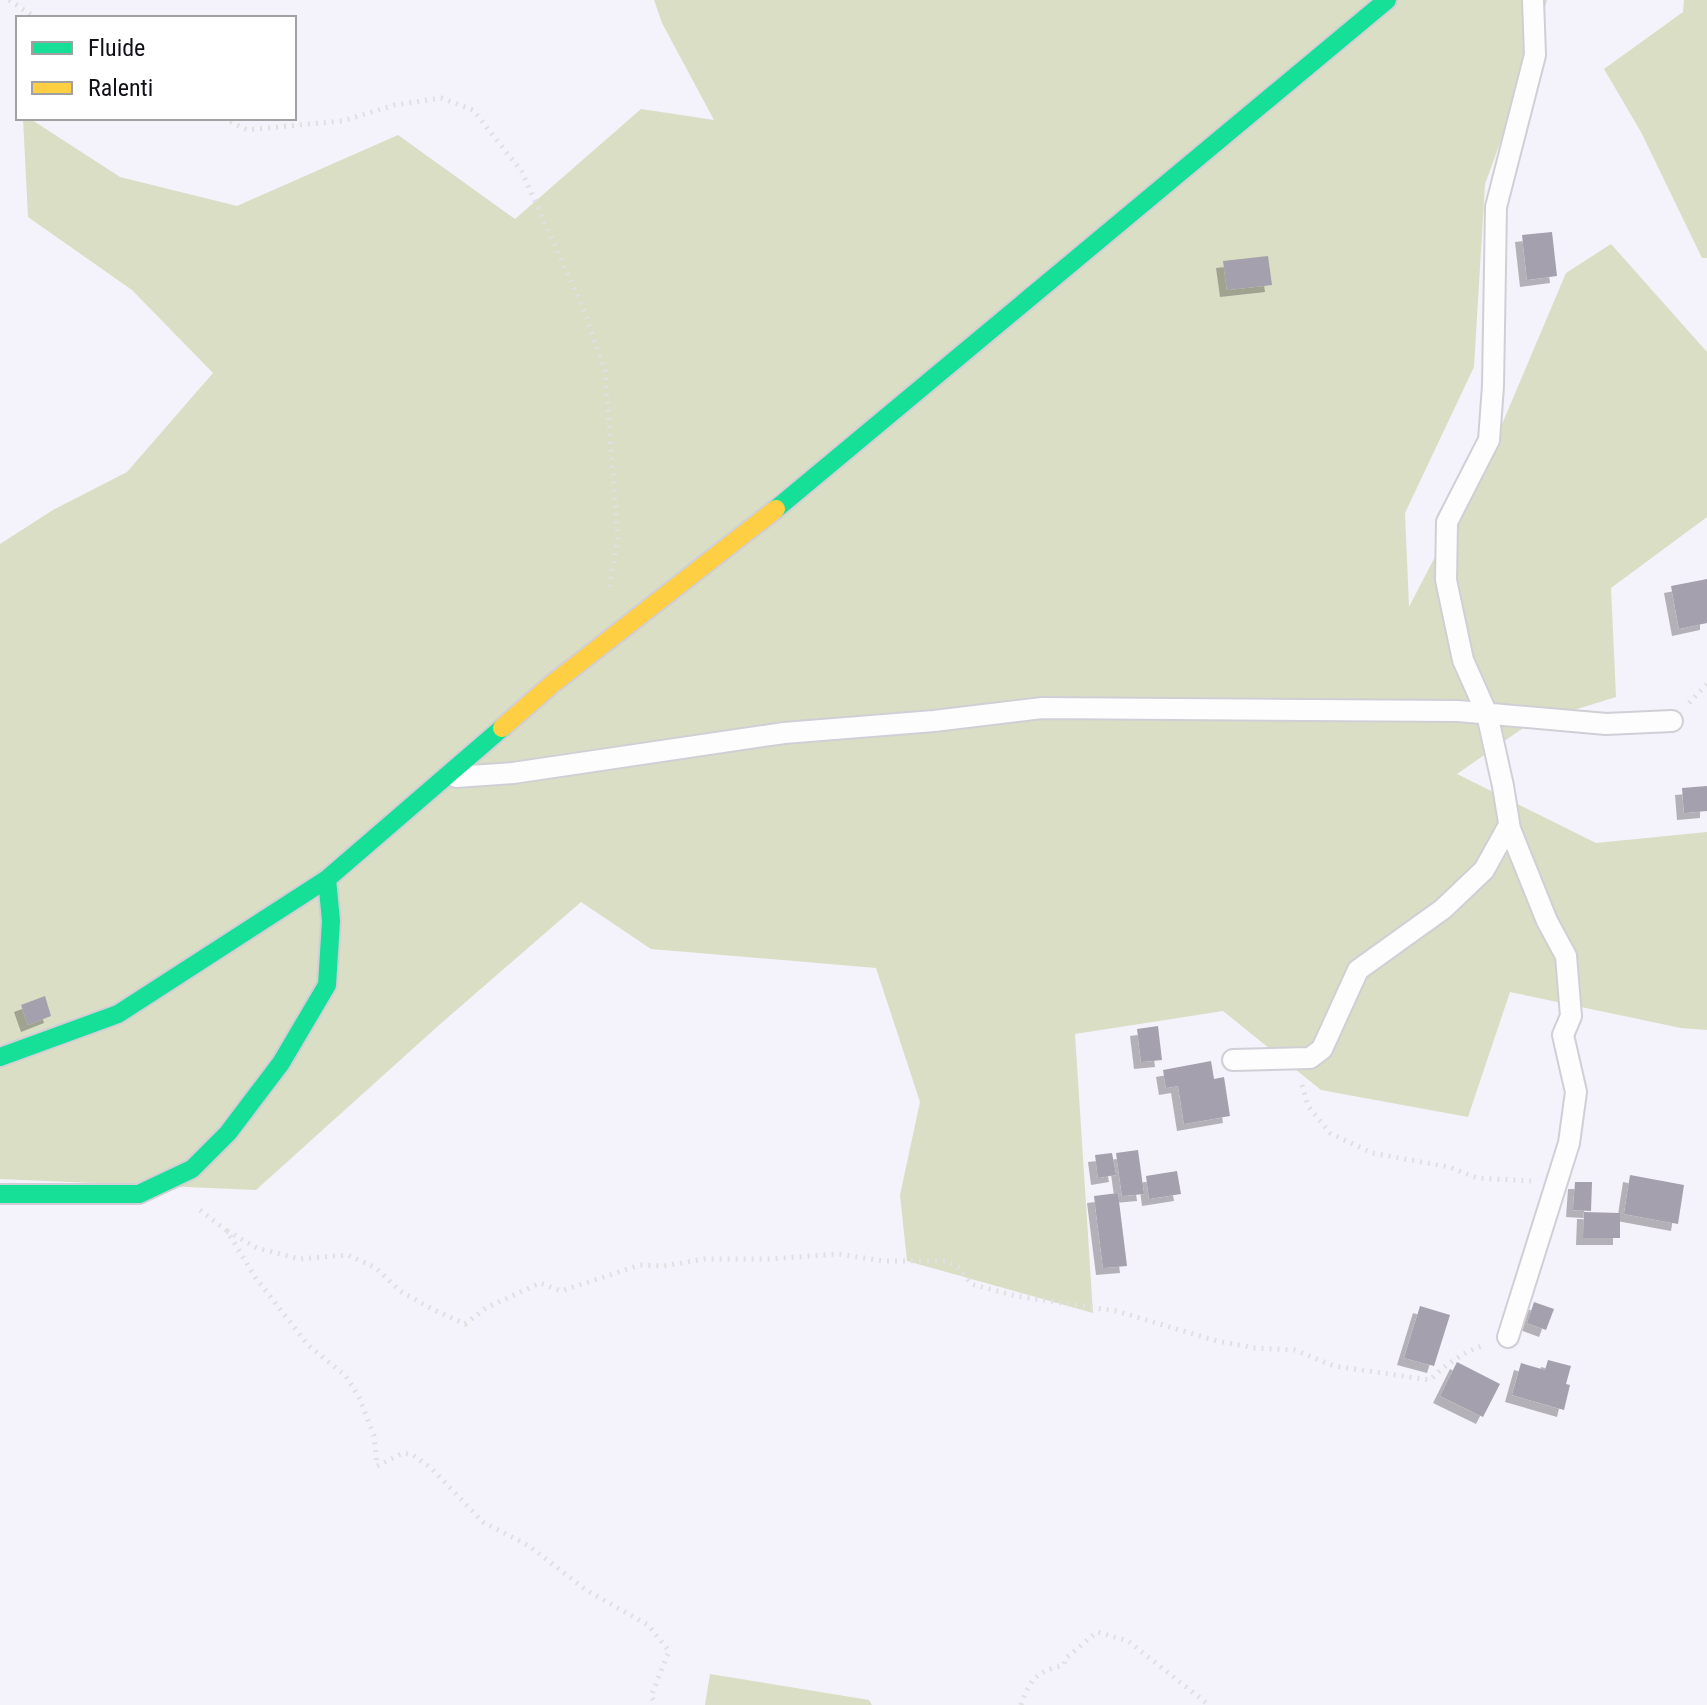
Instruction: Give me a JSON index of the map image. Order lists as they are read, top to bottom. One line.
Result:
{"legend":["Fluide","Ralenti"]}
